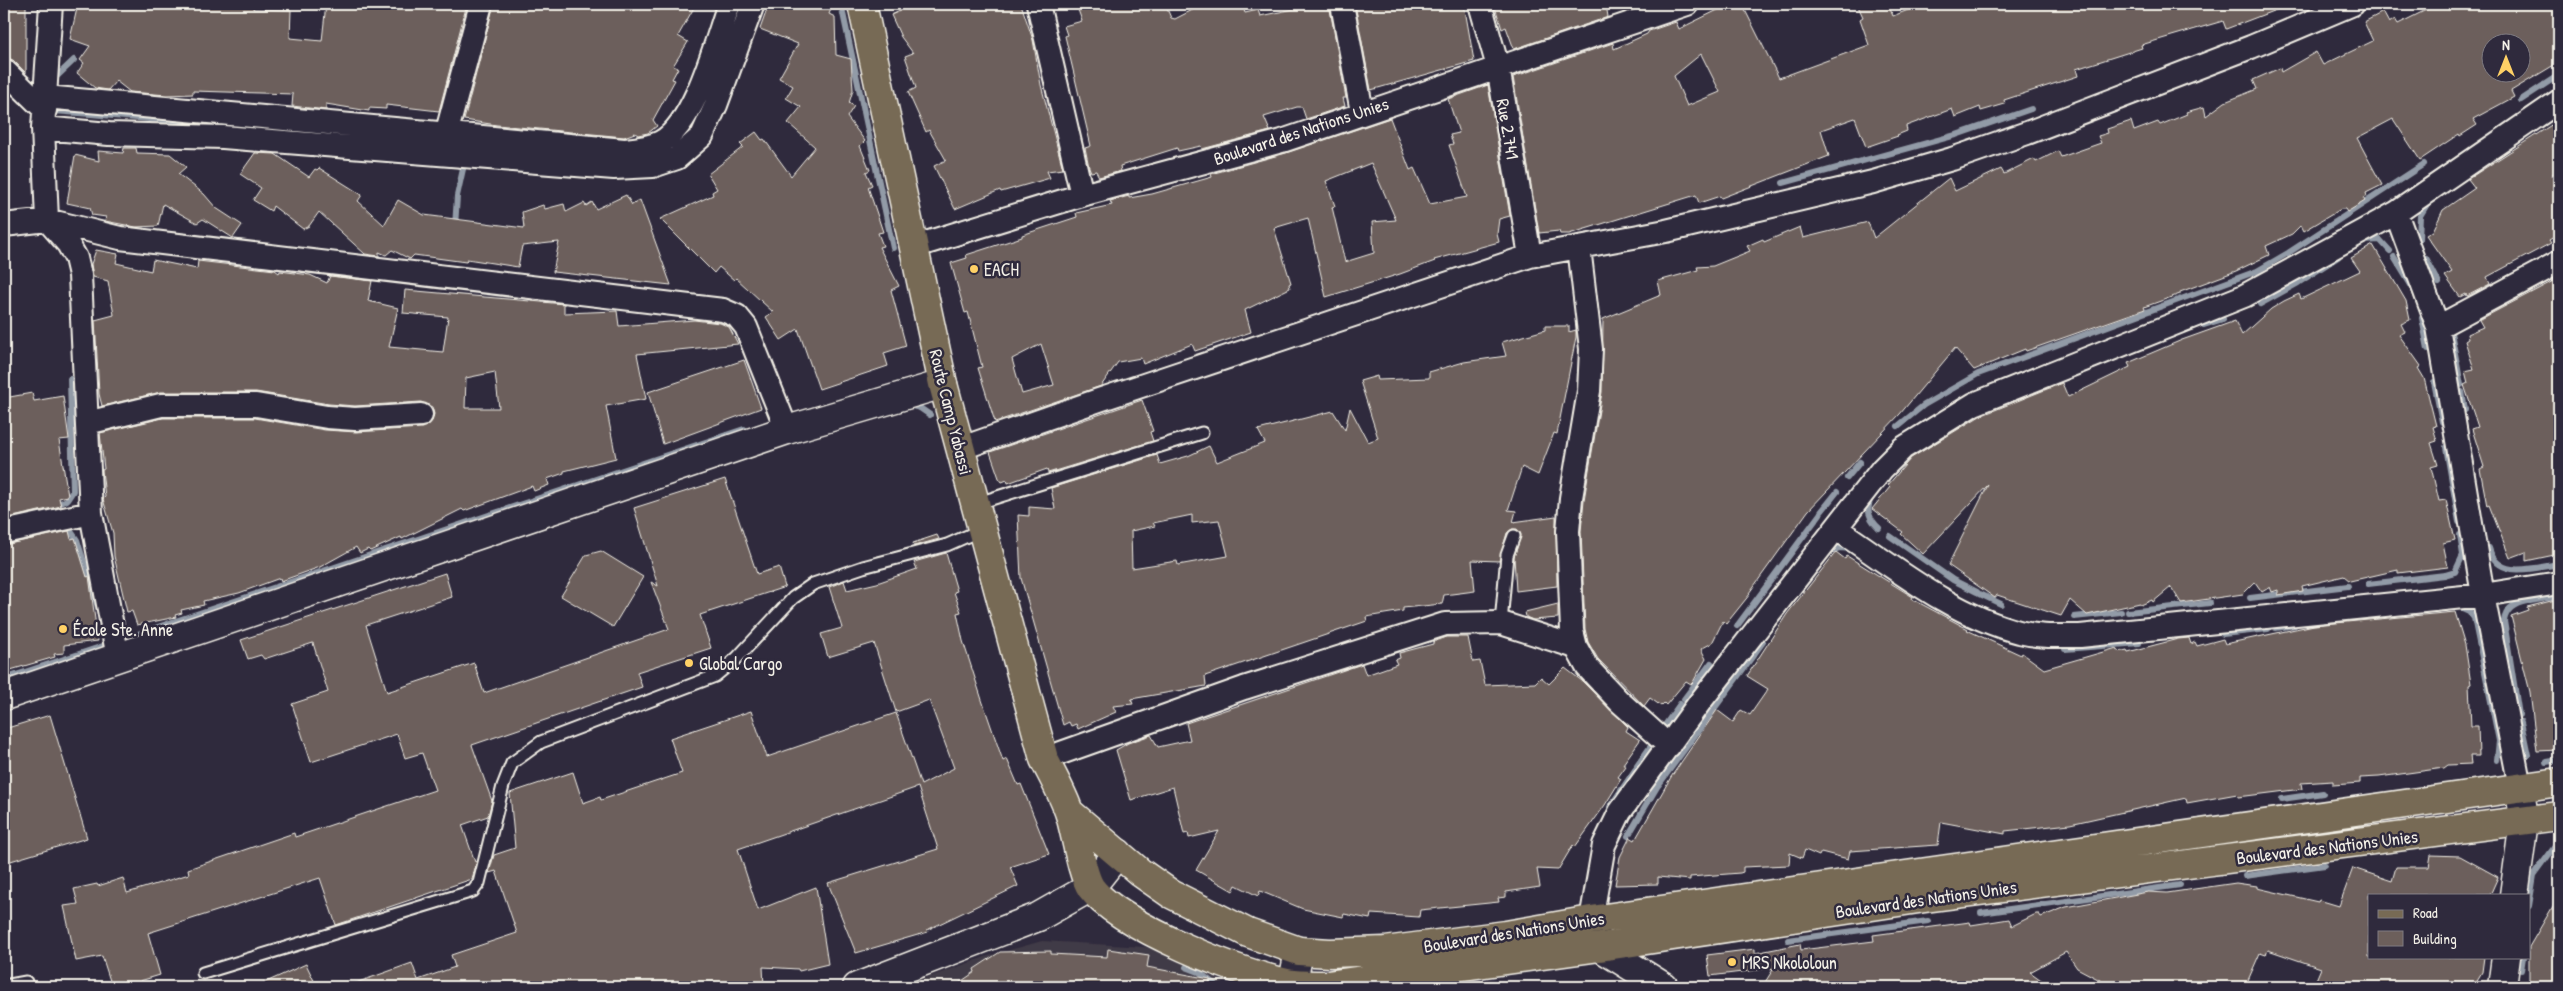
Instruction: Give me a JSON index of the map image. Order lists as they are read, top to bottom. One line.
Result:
{"streets":{"main road":["Boulevard des Nations Unies","Route Camp Yabassi"],"street":["Rue 2.741"]},"crossings":[["Rue 2.741","Boulevard des Nations Unies"],["Boulevard des Nations Unies","Route Camp Yabassi"]],"places":["EACH","École Ste. Anne","Global Cargo","MRS Nkololoun"],"legend":["Road","Building"],"north":"top"}
